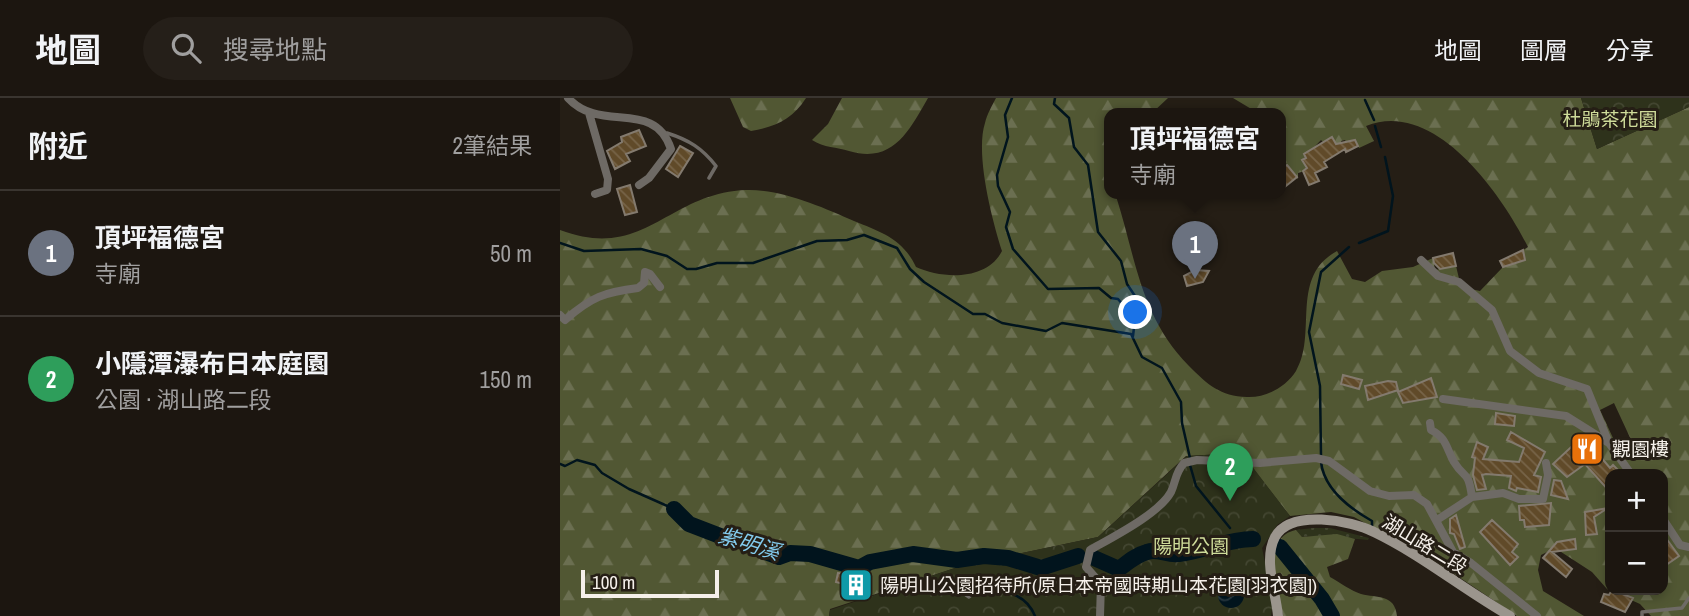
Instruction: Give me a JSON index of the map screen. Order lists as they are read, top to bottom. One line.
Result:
{"streets":{"street":["湖山路二段"]},"water":["紫明溪"],"parks":["杜鵑茶花園","陽明公園"],"places":{"restaurant":["觀園樓"],"building":["陽明山公園招待所(原日本帝國時期山本花園[羽衣園])"]},"scale_bar":"100 m","page":{"header":"地圖","search":"搜尋地點","nav":["地圖","圖層","分享"],"heading":["附近","2筆結果"],"popup":["頂坪福德宮","寺廟"],"list":[{"mark":"1","name":"頂坪福德宮","note":"寺廟","value":"50 m"},{"mark":"2","name":"小隱潭瀑布日本庭園","note":"公園 · 湖山路二段","value":"150 m"}],"pins":["1","2"],"map_buttons":["+","−"],"scale":"100 m"}}
